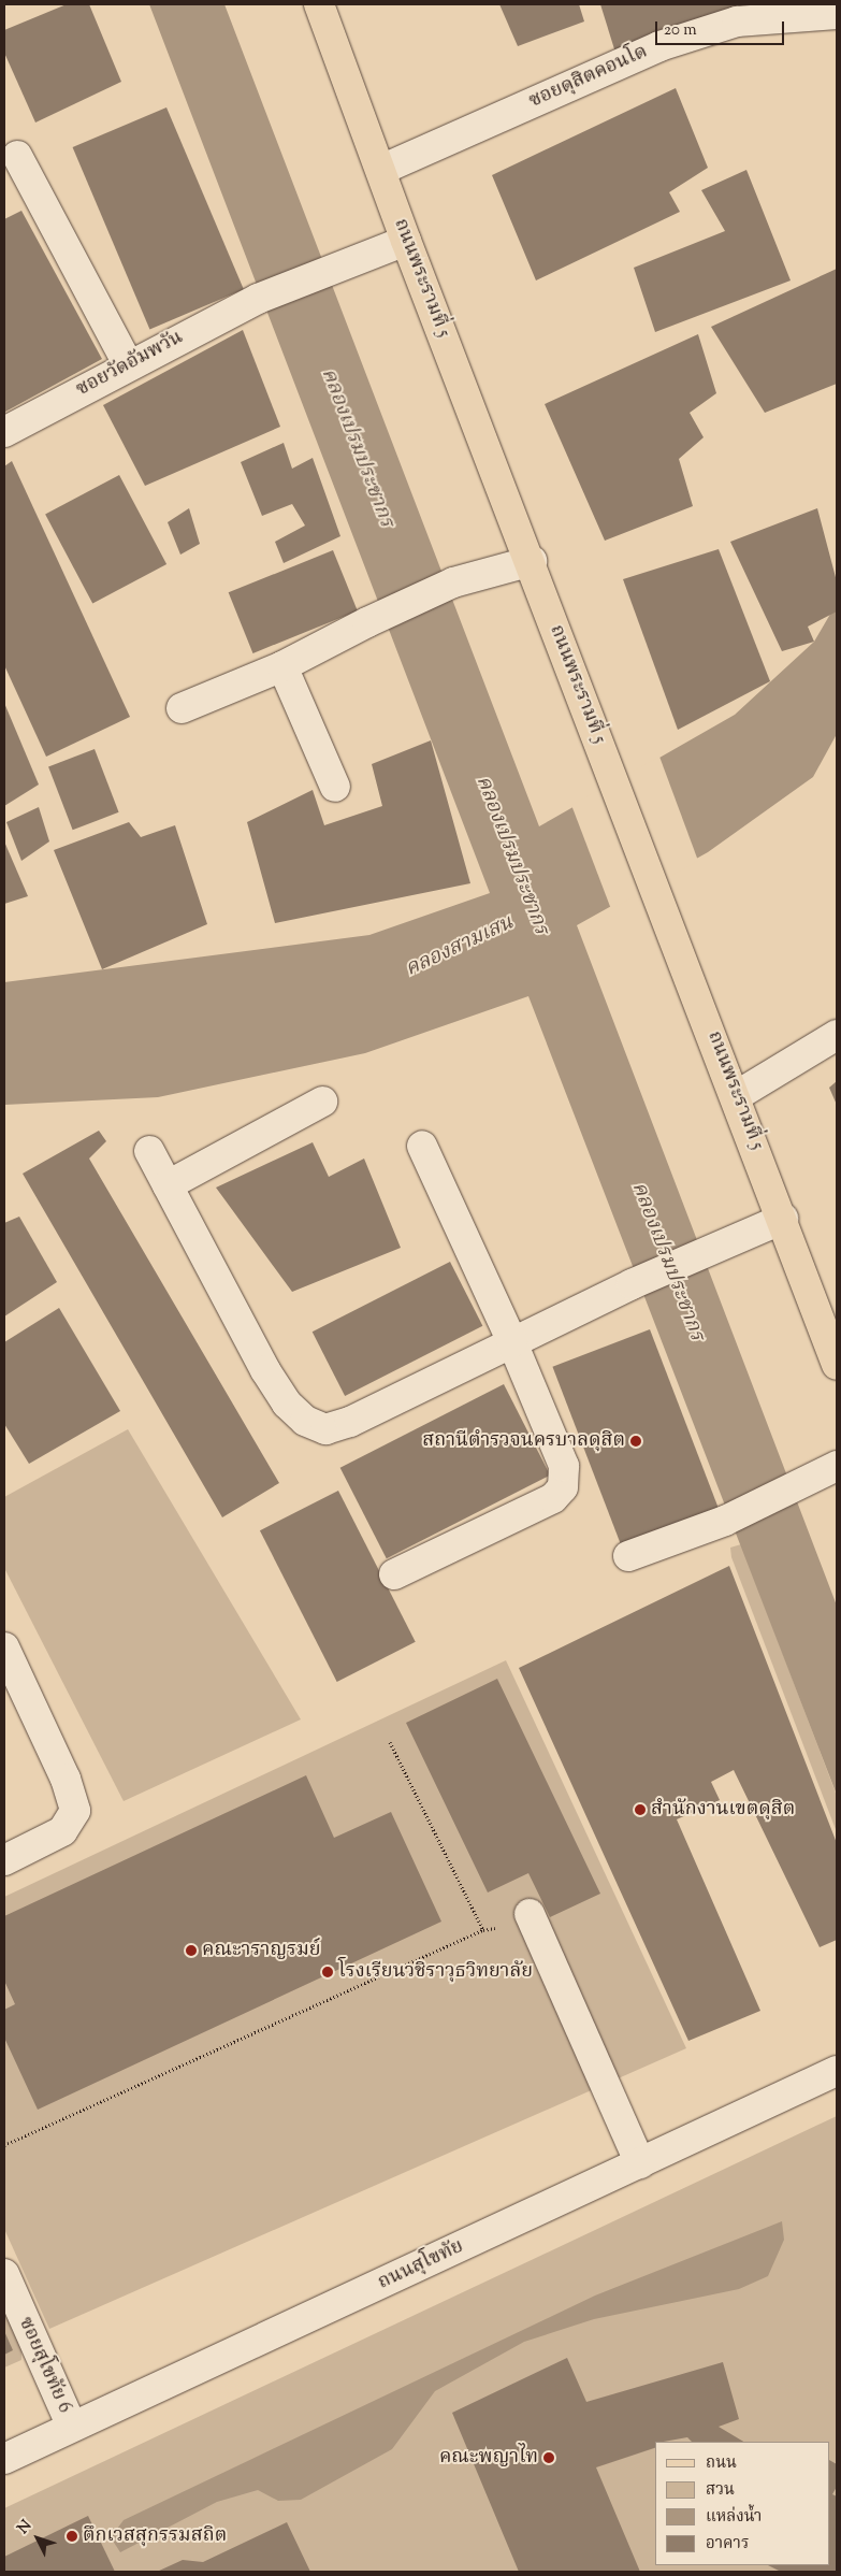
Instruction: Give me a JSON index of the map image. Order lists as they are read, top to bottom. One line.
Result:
{"streets":{"main road":["ถนนพระรามที่ 5"],"street":["ซอยดุสิตคอนโด","ซอยวัดอัมพวัน","ถนนสุโขทัย","ซอยสุโขทัย 6"]},"crossings":[["ซอยดุสิตคอนโด","ถนนพระรามที่ 5"],["ถนนพระรามที่ 5","ซอยวัดอัมพวัน"],["ถนนสุโขทัย","ซอยสุโขทัย 6"]],"water":["คลองเปรมประชากร","คลองสามเสน"],"places":["สถานีตำรวจนครบาลดุสิต","สำนักงานเขตดุสิต","คณะาราญรมย์","โรงเรียนวชิราวุธวิทยาลัย","คณะพญาไท","ตึกเวสสุกรรมสถิต"],"legend":["ถนน","สวน","แหล่งน้ำ","อาคาร"],"scale_bar":"20 m","north":"top left"}
